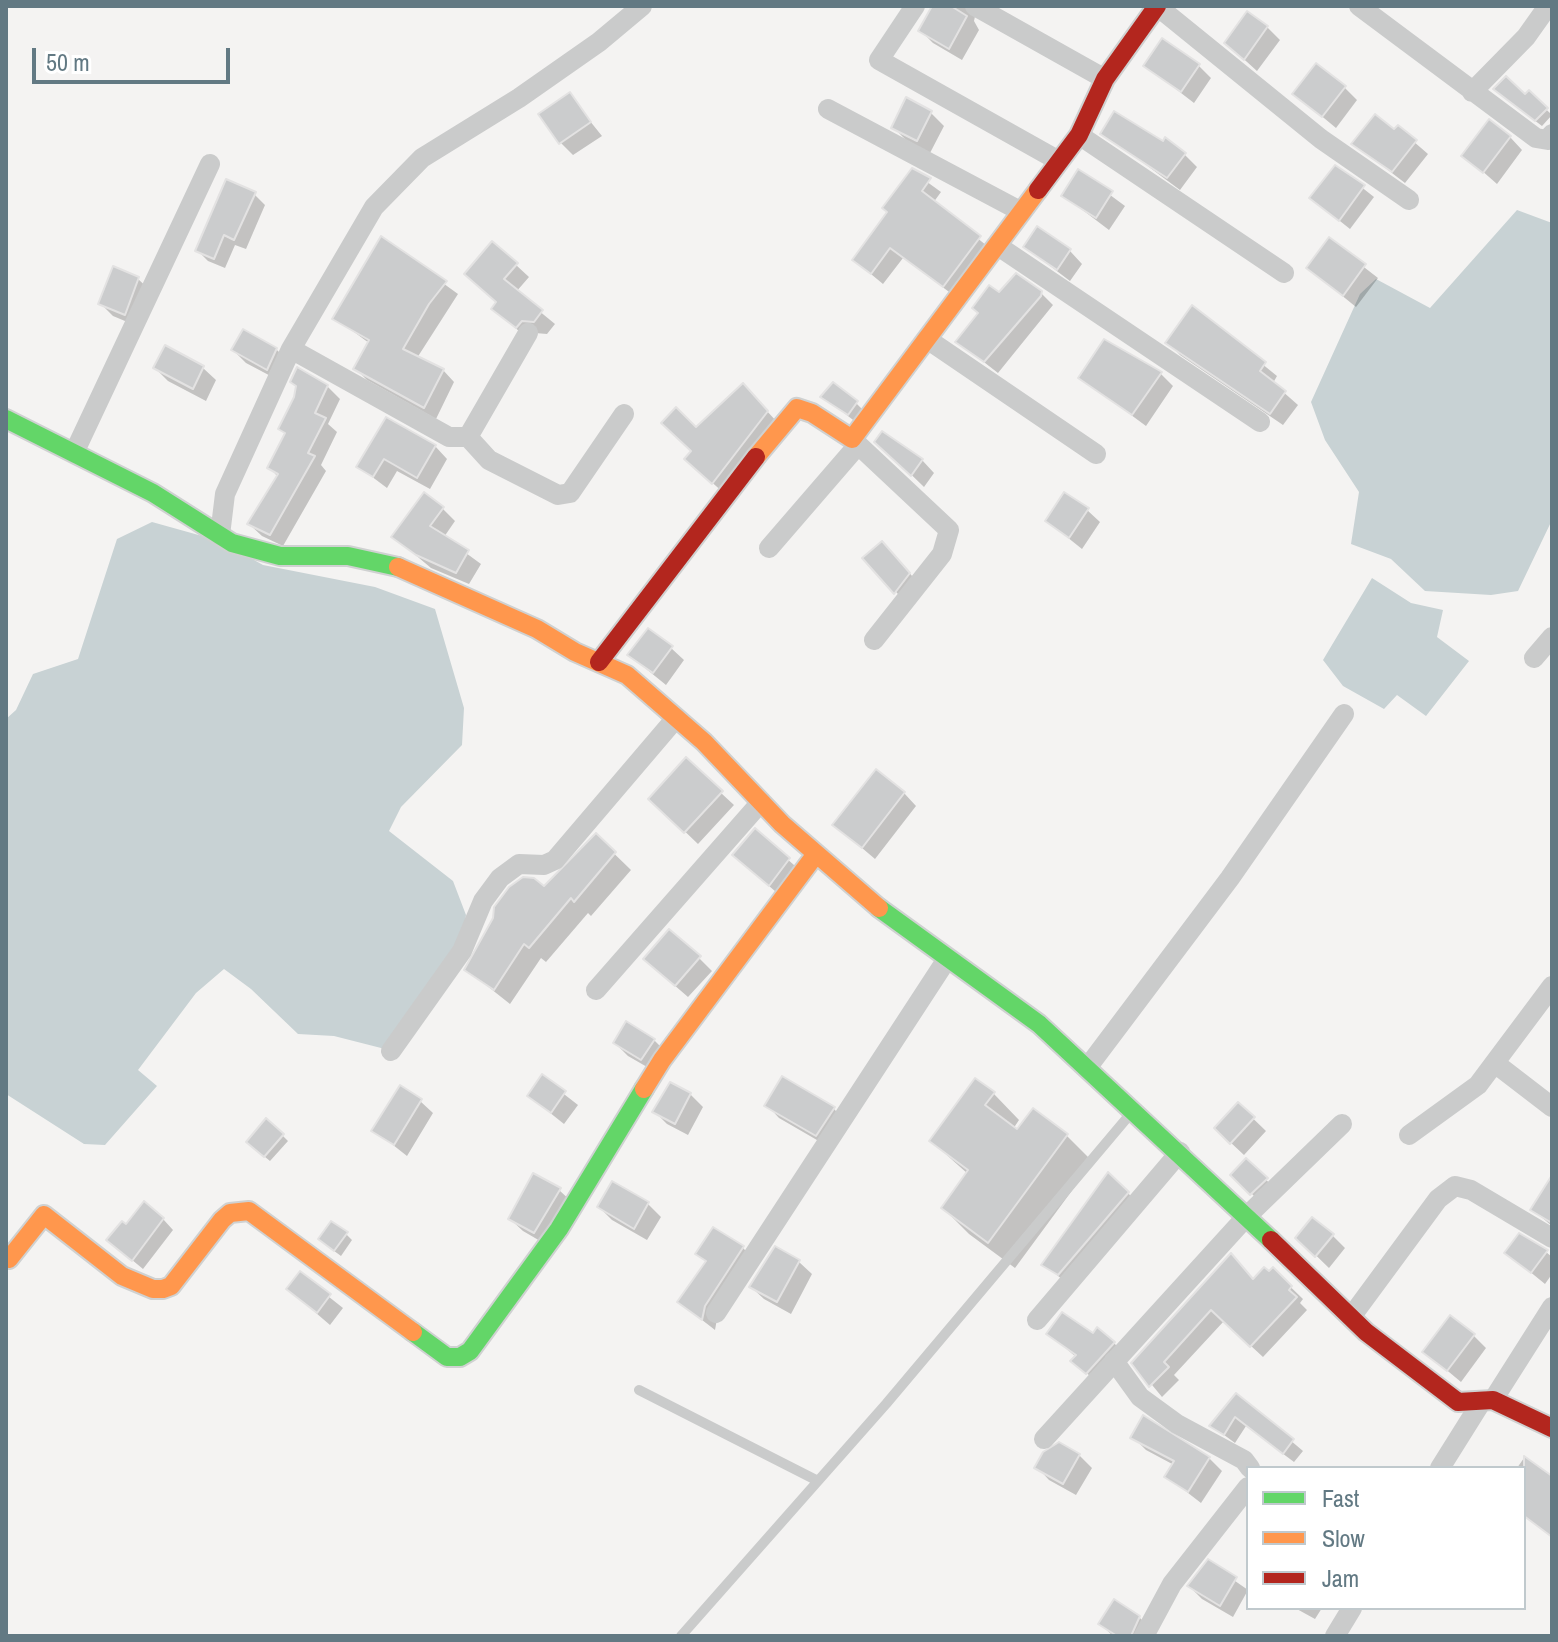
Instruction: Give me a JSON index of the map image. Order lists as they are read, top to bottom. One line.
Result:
{"legend":["Fast","Slow","Jam"],"scale_bar":"50 m"}
